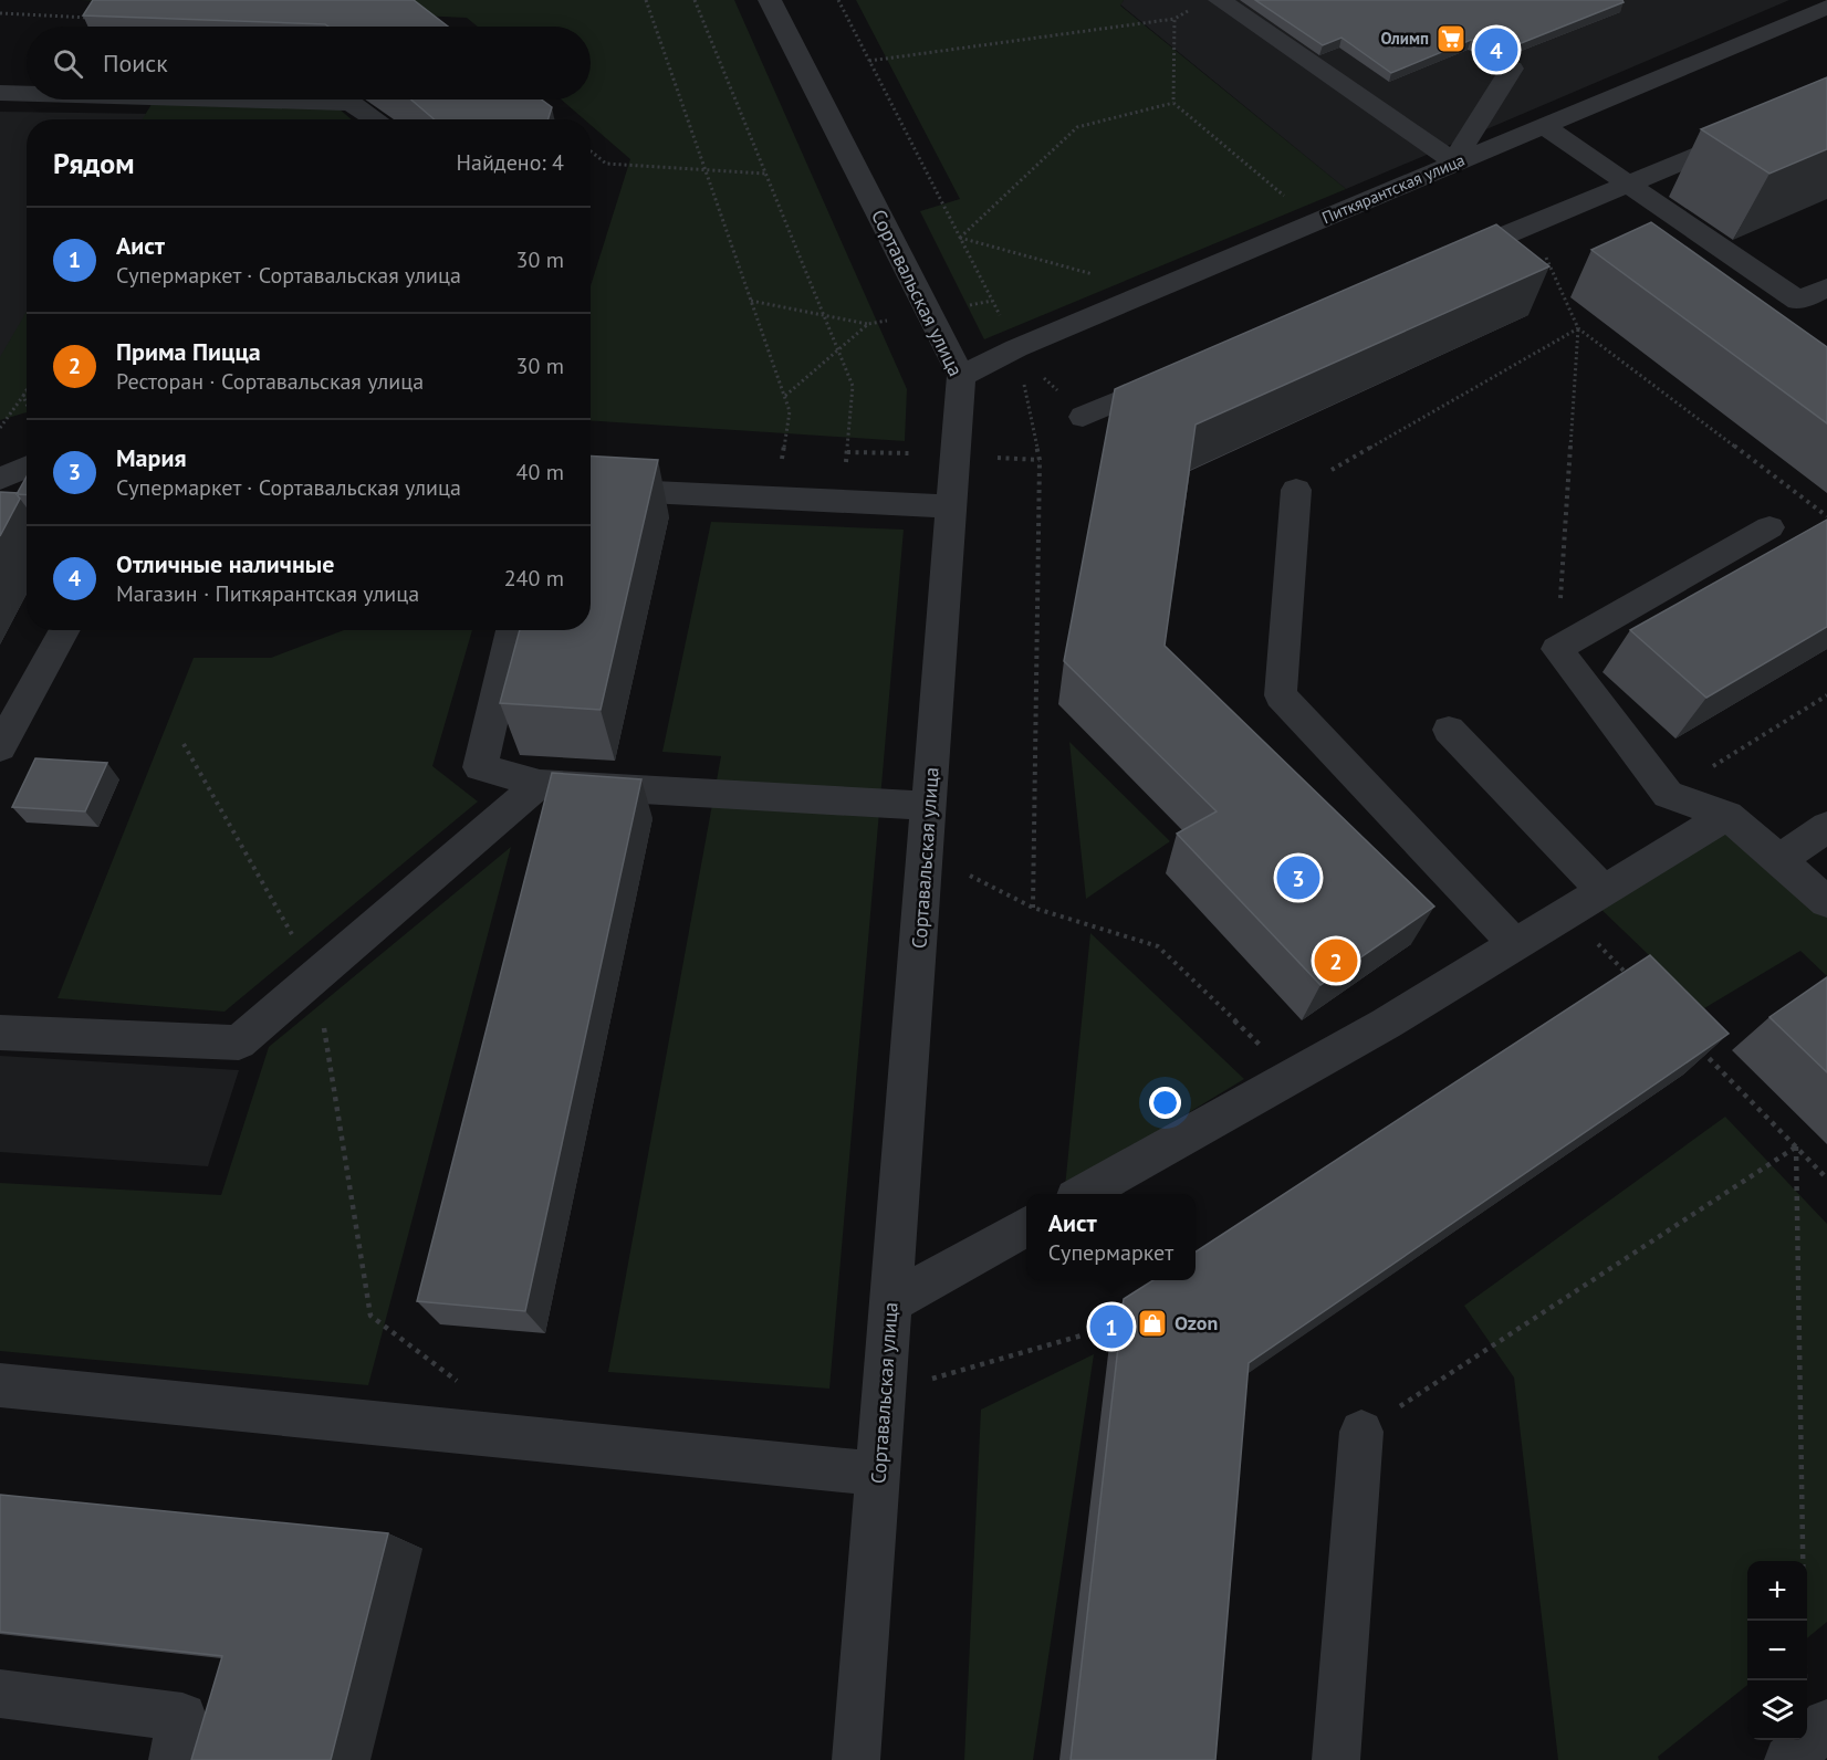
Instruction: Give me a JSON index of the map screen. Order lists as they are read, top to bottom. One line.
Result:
{"streets":{"street":["Питкярантская улица","Сортавальская улица"]},"crossings":[["Питкярантская улица","Сортавальская улица"]],"places":{"supermarket":["Олимп"],"shop":["Ozon"]},"page":{"pins":["4","3","2","1"],"search":"Поиск","heading":["Рядом","Найдено: 4"],"list":[{"mark":"1","name":"Аист","note":"Супермаркет · Сортавальская улица","value":"30 m"},{"mark":"2","name":"Прима Пицца","note":"Ресторан · Сортавальская улица","value":"30 m"},{"mark":"3","name":"Мария","note":"Супермаркет · Сортавальская улица","value":"40 m"},{"mark":"4","name":"Отличные наличные","note":"Магазин · Питкярантская улица","value":"240 m"}],"popup":["Аист","Супермаркет"],"map_buttons":["+","−"]}}
